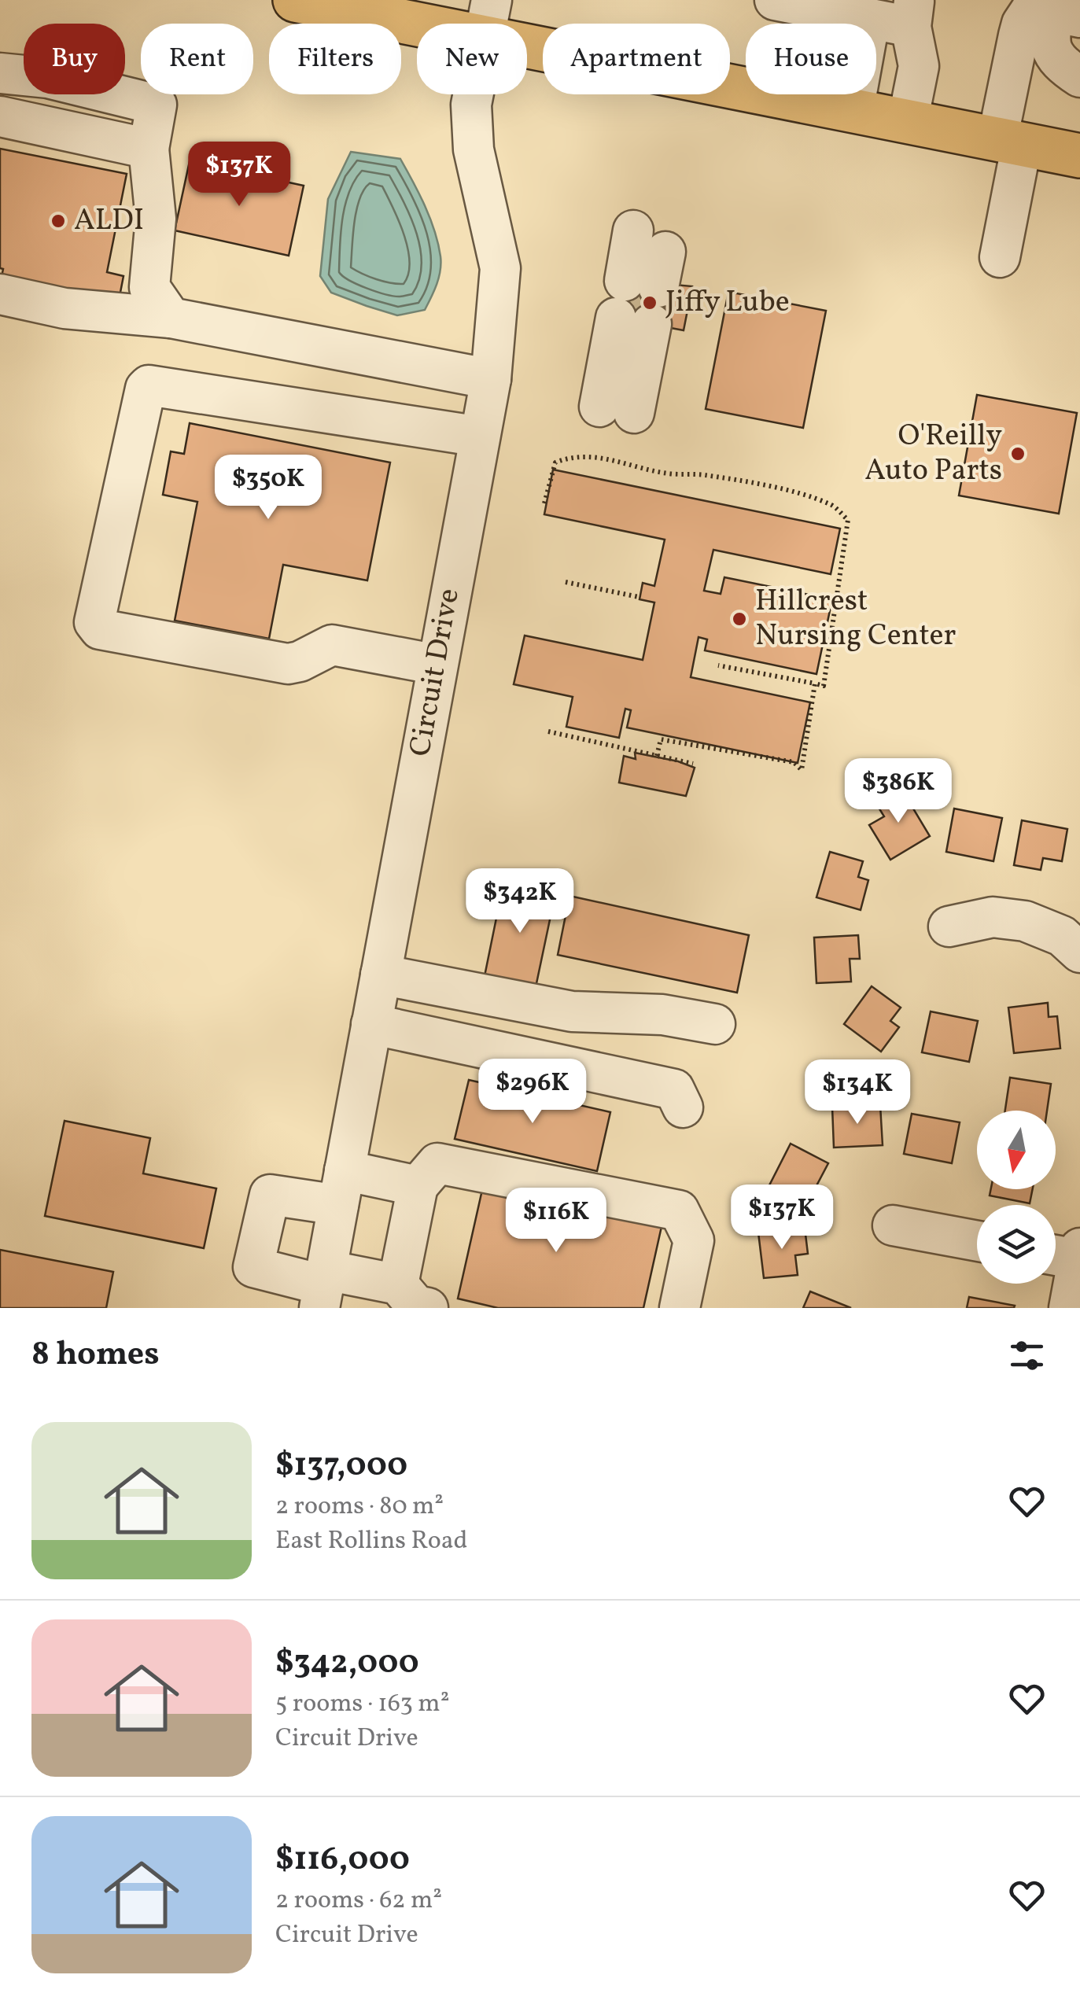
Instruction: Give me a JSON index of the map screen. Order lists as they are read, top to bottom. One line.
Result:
{"streets":{"street":["Circuit Drive"]},"places":["ALDI","Jiffy Lube","O'Reilly Auto Parts","Hillcrest Nursing Center"],"north":"bottom","page":{"chip":["Buy","Rent","Filters","New","Apartment","House"],"price":["$137K","$350K","$386K","$342K","$296K","$134K","$137K","$116K"],"heading":"8 homes","list":[{"name":"$137,000","note":"2 rooms · 80 m² · East Rollins Road"},{"name":"$342,000","note":"5 rooms · 163 m² · Circuit Drive"},{"name":"$116,000","note":"2 rooms · 62 m² · Circuit Drive"}]}}
